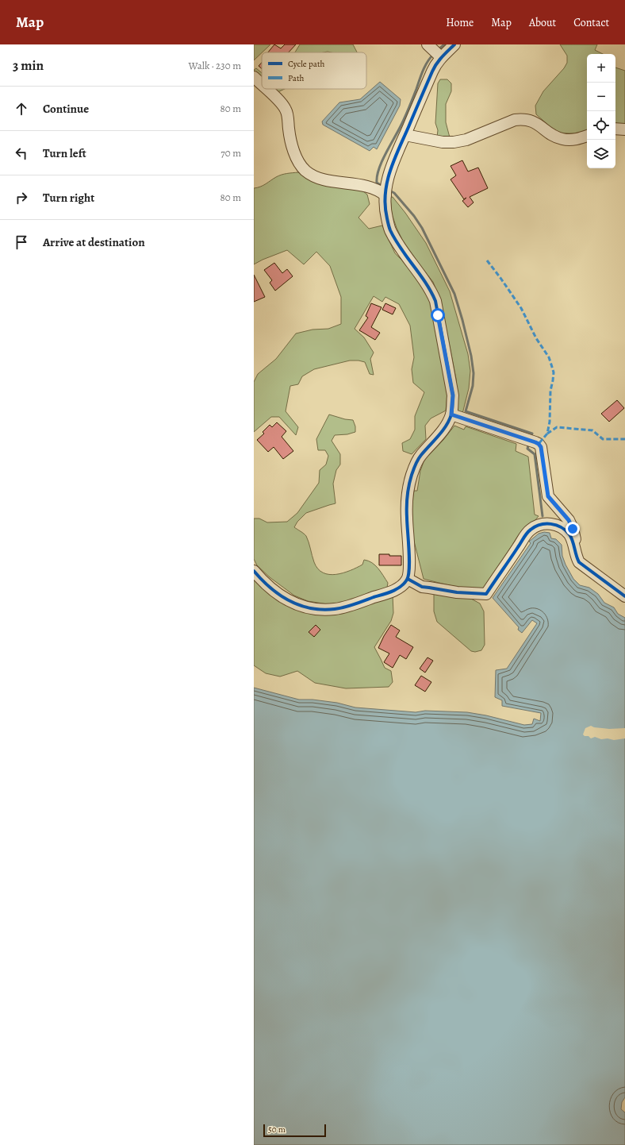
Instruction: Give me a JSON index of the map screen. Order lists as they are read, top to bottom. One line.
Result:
{"legend":["Cycle path","Path"],"scale_bar":"50 m","page":{"header":"Map","nav":["Home","Map","About","Contact"],"heading":["3 min","Walk · 230 m"],"map_buttons":["+","−"],"list":[["Continue","80 m"],["Turn left","70 m"],["Turn right","80 m"],"Arrive at destination"],"scale":"50 m"}}
